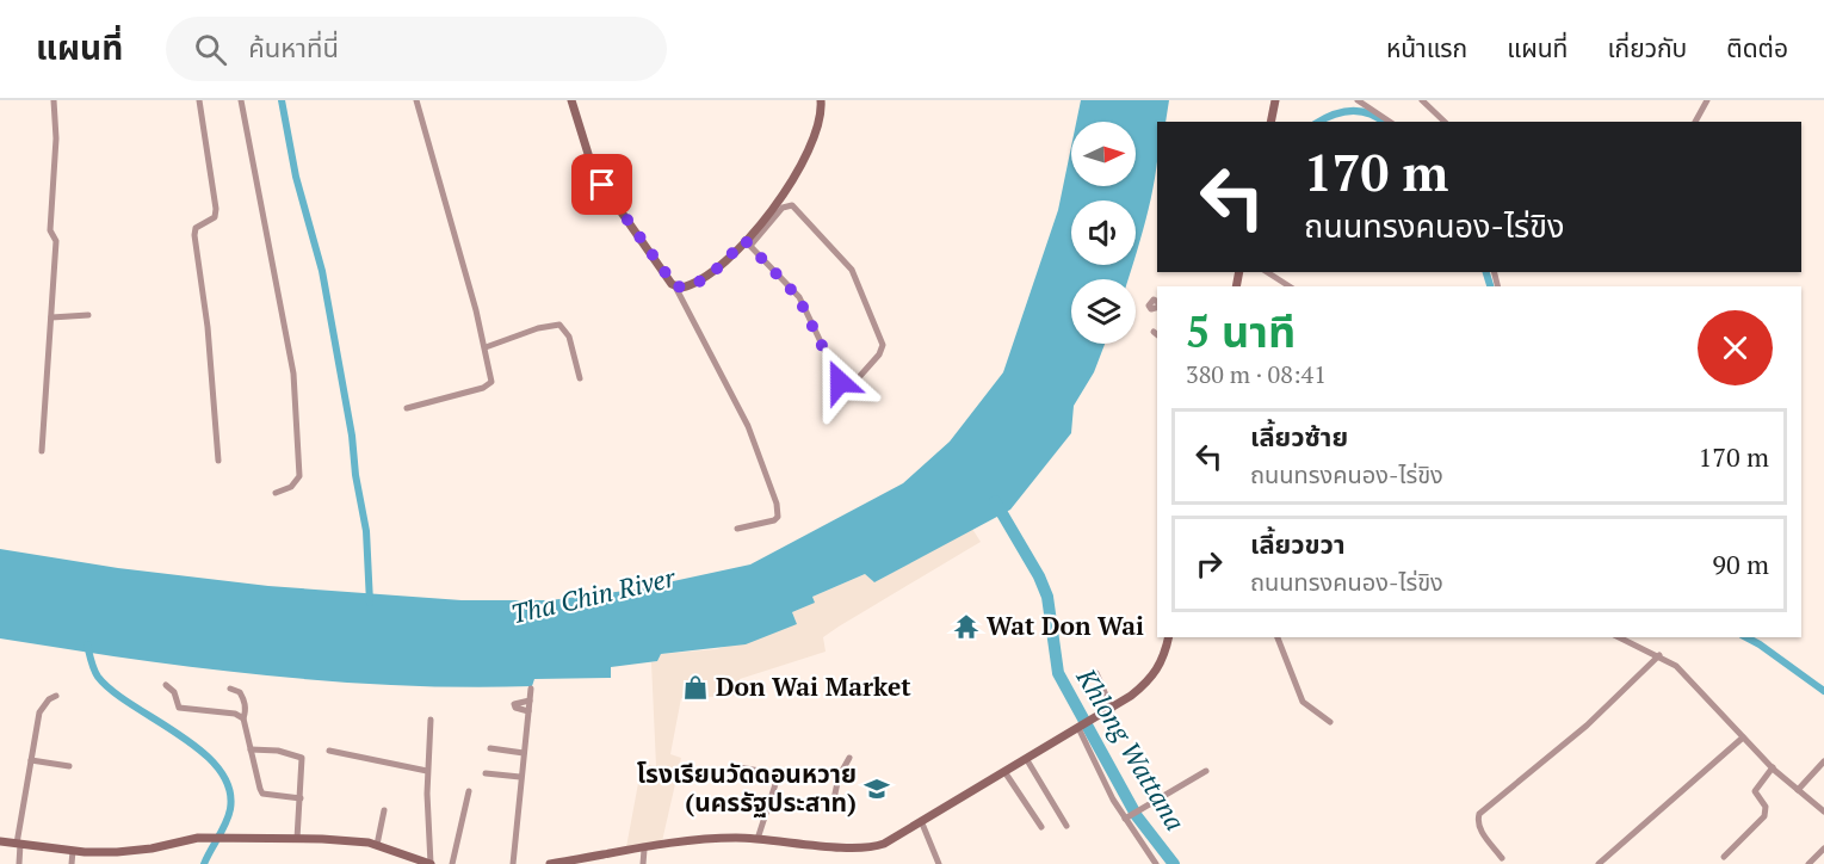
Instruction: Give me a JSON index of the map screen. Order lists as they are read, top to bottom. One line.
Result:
{"water":["Tha Chin River","Khlong Wattana"],"places":{"temple":["Wat Don Wai"],"shop":["Don Wai Market"],"school or university":["โรงเรียนวัดดอนหวาย (นครรัฐประสาท)"]},"north":"right","page":{"header":"แผนที่","search":"ค้นหาที่นี่","nav":["หน้าแรก","แผนที่","เกี่ยวกับ","ติดต่อ"],"turn":["170 m","ถนนทรงคนอง-ไร่ขิง"],"heading":["5 นาที","380 m · 08:41"],"list":[{"name":"เลี้ยวซ้าย","note":"ถนนทรงคนอง-ไร่ขิง","value":"170 m"},{"name":"เลี้ยวขวา","note":"ถนนทรงคนอง-ไร่ขิง","value":"90 m"}]}}
